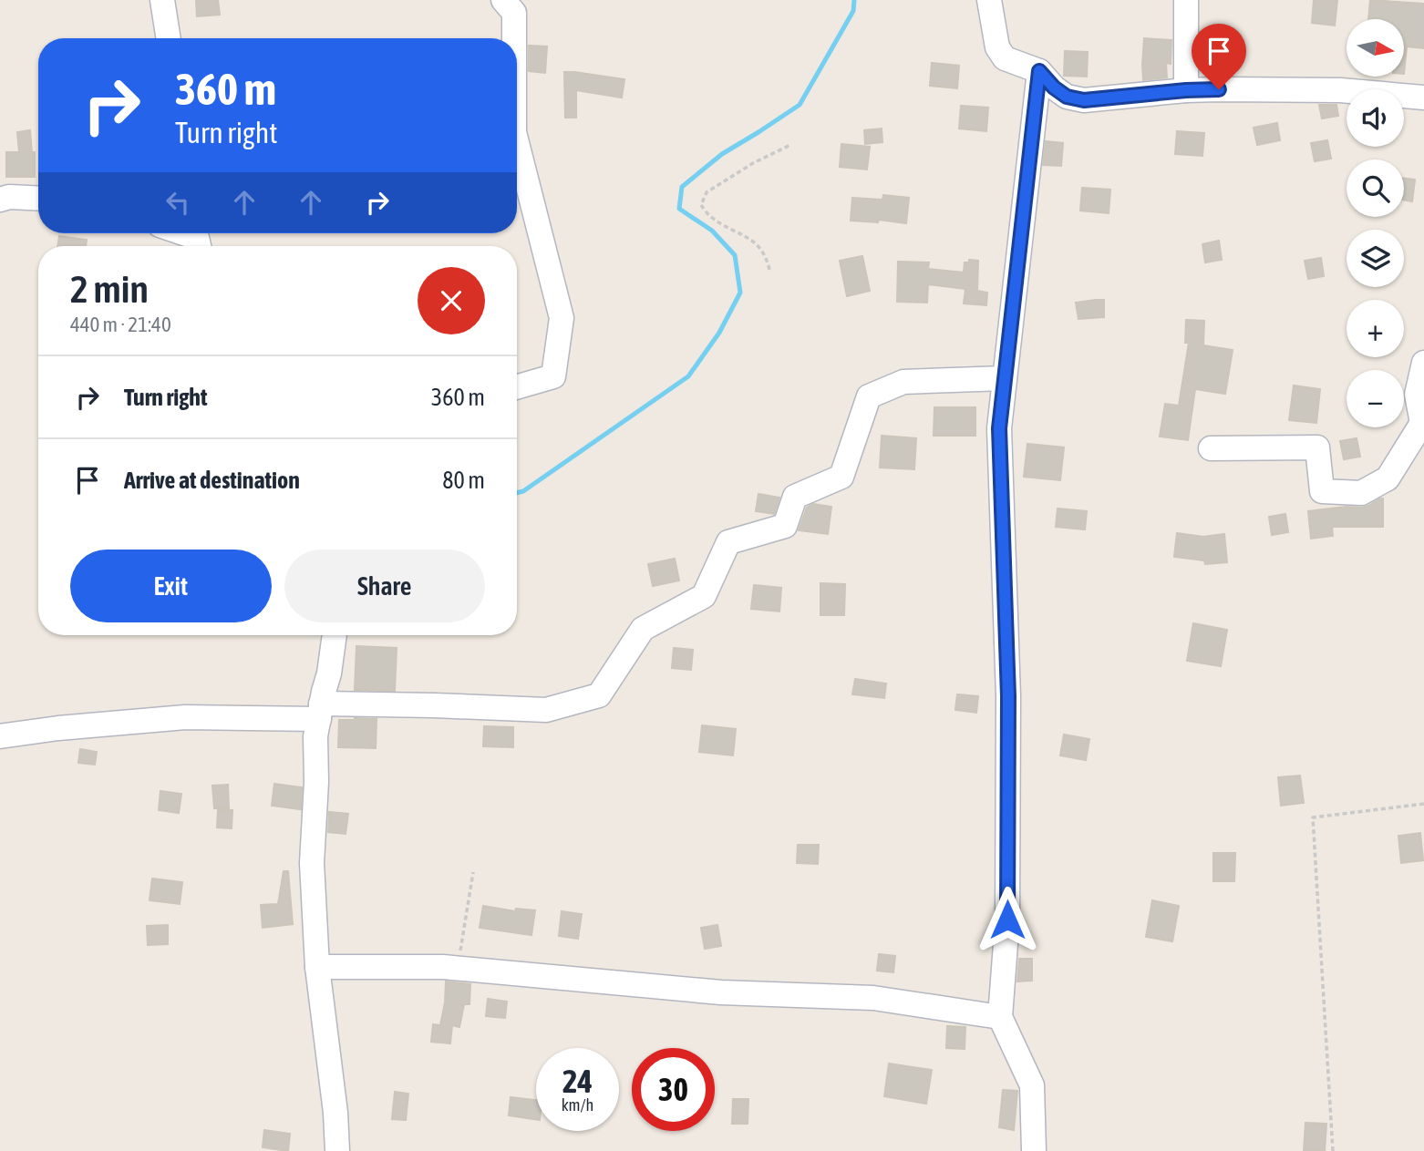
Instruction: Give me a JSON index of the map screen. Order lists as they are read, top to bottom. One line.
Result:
{"north":"right","page":{"map_buttons":["+","−"],"turn":["360 m","Turn right"],"heading":["2 min","440 m · 21:40"],"list":[{"name":"Turn right","value":"360 m"},{"name":"Arrive at destination","value":"80 m"}],"buttons":["Exit","Share"],"speed":"24 km/h","limit":"30"}}
